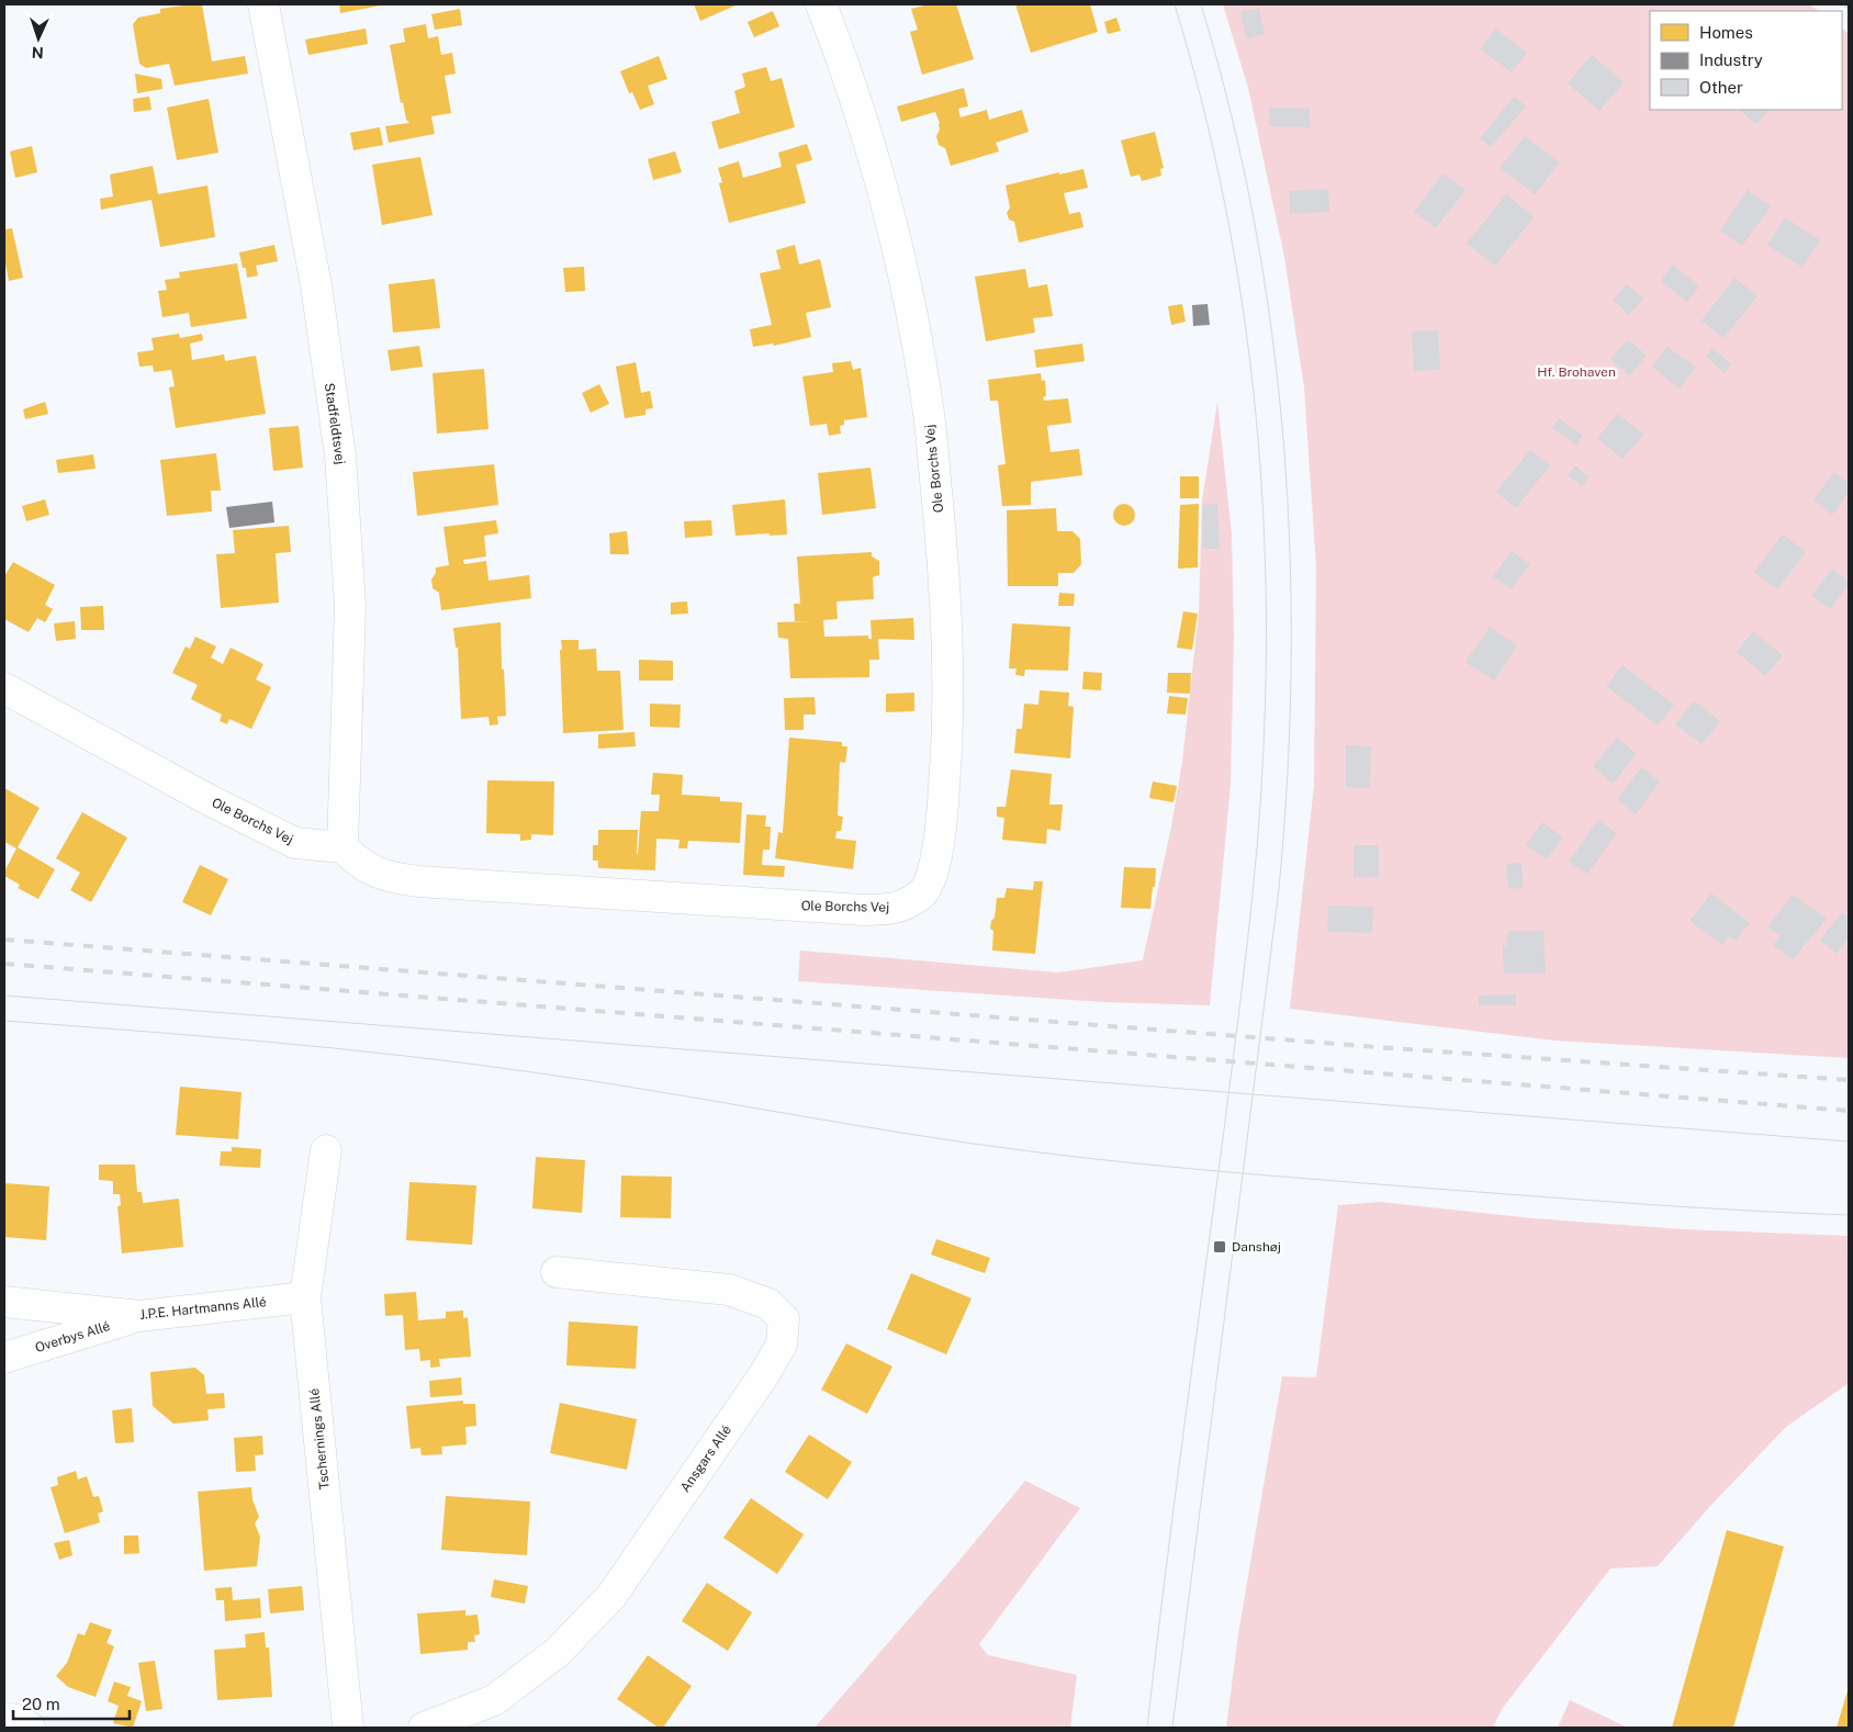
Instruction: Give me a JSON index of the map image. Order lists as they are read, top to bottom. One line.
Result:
{"streets":{"street":["Stadfeldtsvej","Ole Borchs Vej","J.P.E. Hartmanns Allé","Overbys Allé","Tschernings Allé","Ansgars Allé"]},"crossings":[["Stadfeldtsvej","Ole Borchs Vej"],["J.P.E. Hartmanns Allé","Overbys Allé"],["J.P.E. Hartmanns Allé","Tschernings Allé"]],"parks":["Hf. Brohaven"],"places":{"transit":["Danshøj"]},"legend":["Homes","Industry","Other"],"scale_bar":"20 m","north":"bottom"}
